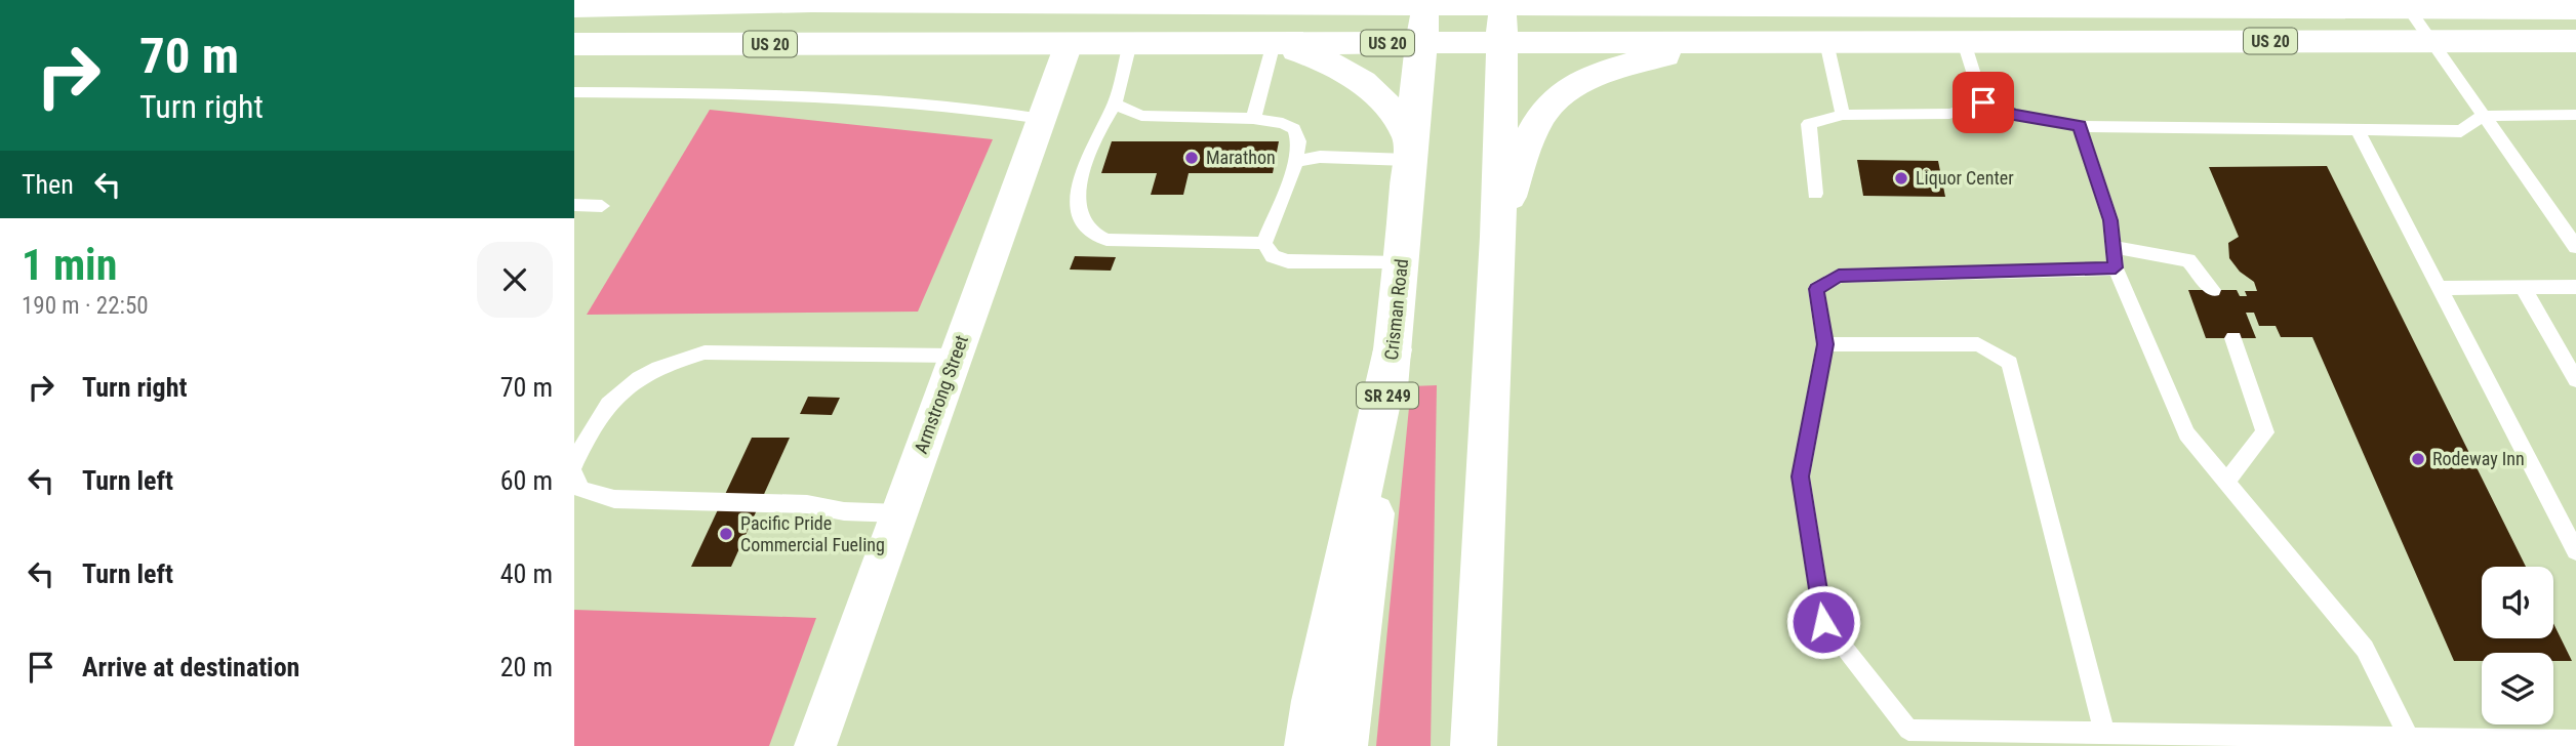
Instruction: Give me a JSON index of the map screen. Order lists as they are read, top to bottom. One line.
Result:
{"streets":{"main road":["US 20","Crisman Road","SR 249"],"street":["Armstrong Street"]},"crossings":[["US 20","Crisman Road"],["US 20","Armstrong Street"]],"places":["Marathon","Liquor Center","Rodeway Inn","Pacific Pride Commercial Fueling"],"page":{"turn":["70 m","Turn right"],"then":"Then","heading":["1 min","190 m · 22:50"],"list":[{"name":"Turn right","value":"70 m"},{"name":"Turn left","value":"60 m"},{"name":"Turn left","value":"40 m"},{"name":"Arrive at destination","value":"20 m"}]}}
